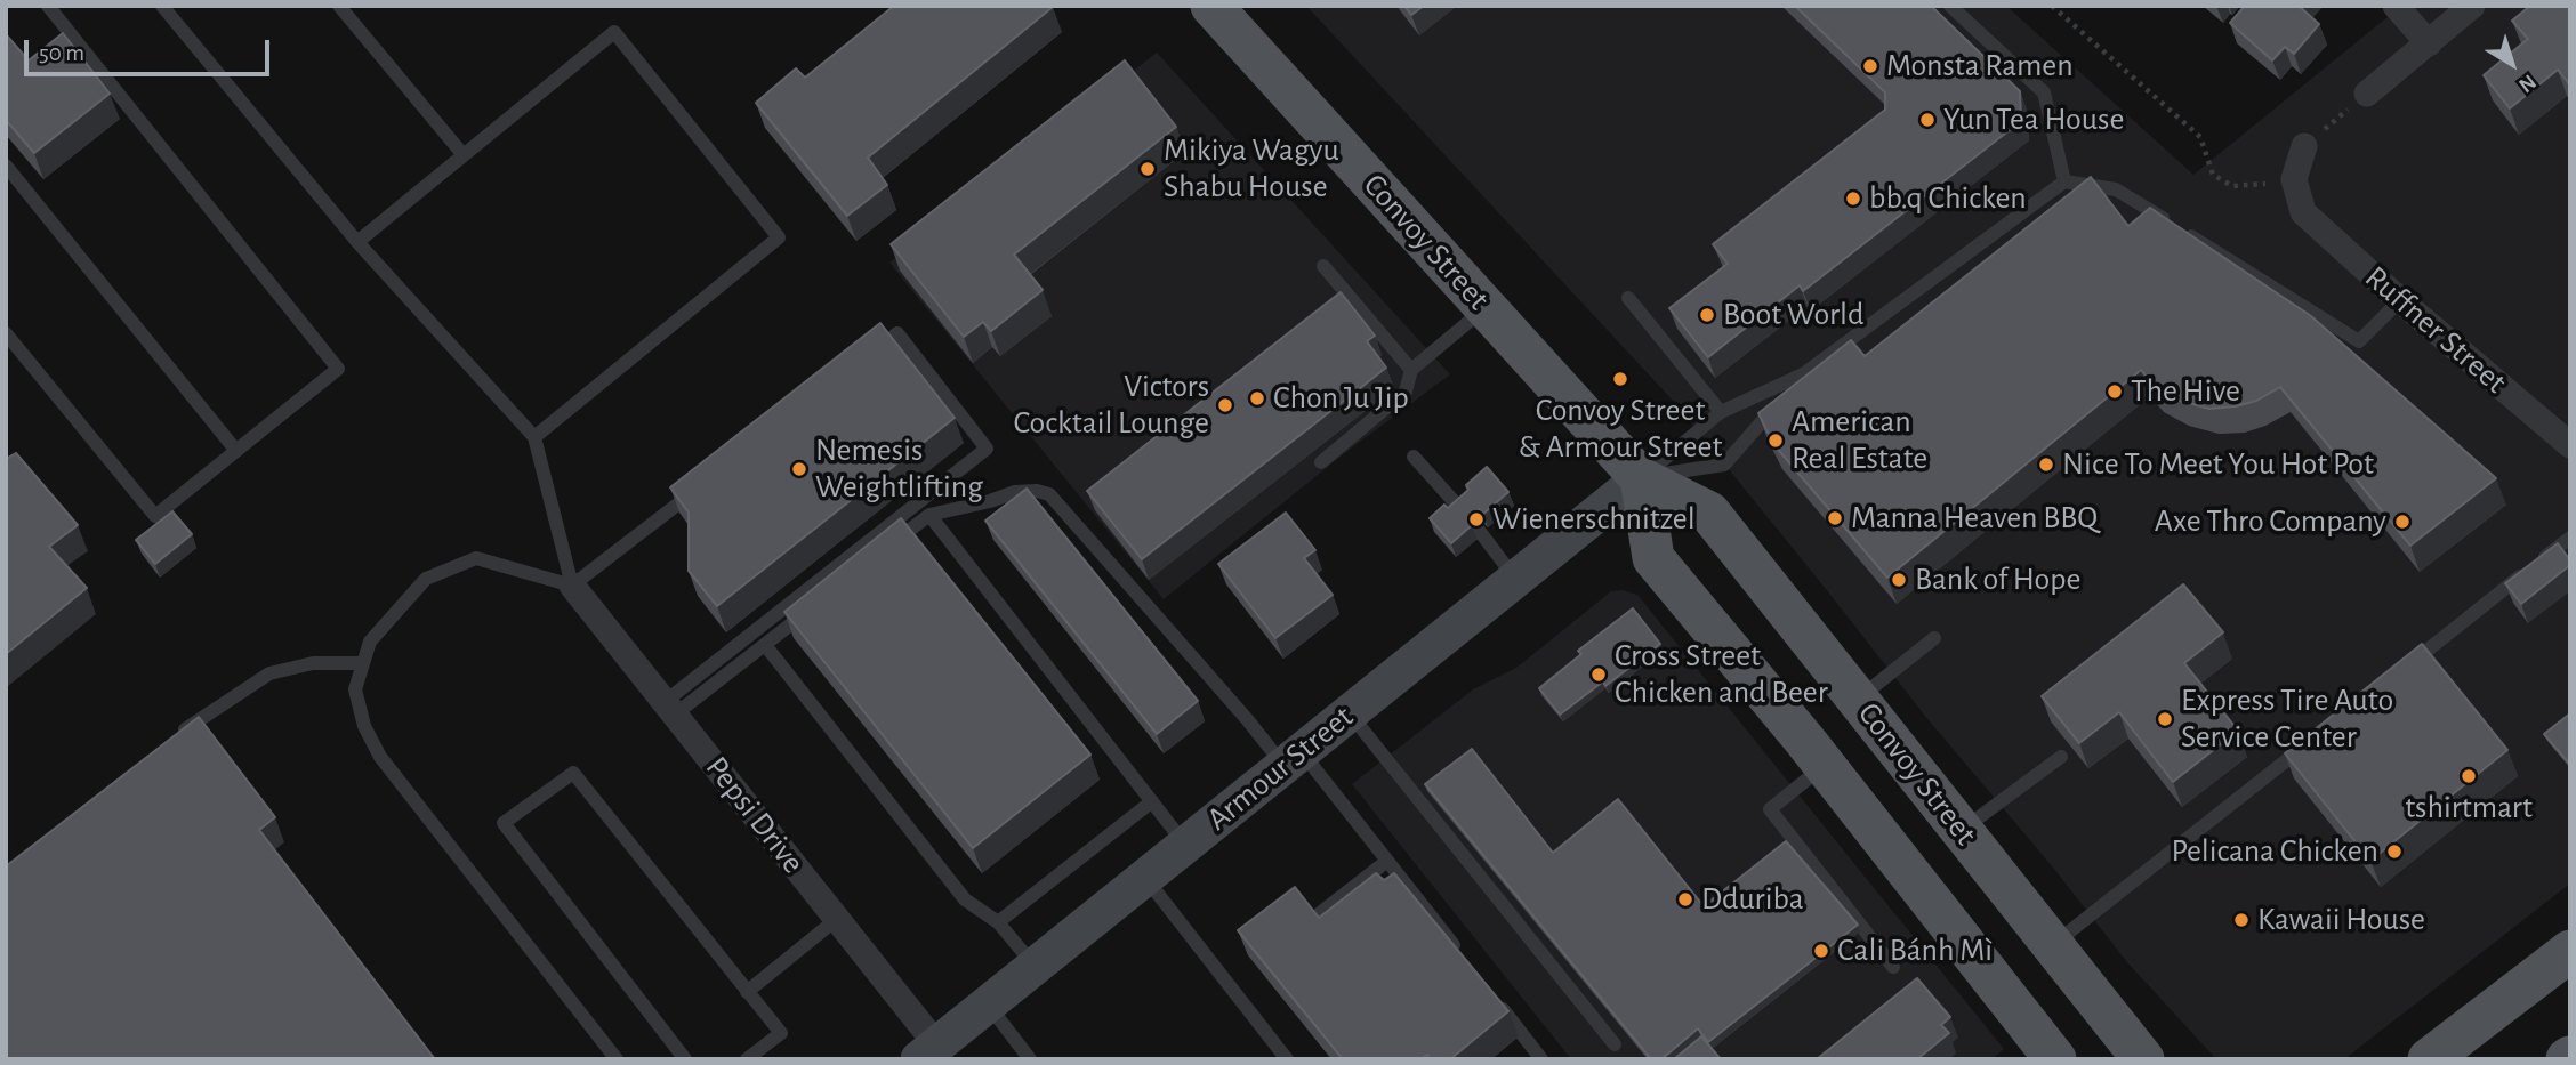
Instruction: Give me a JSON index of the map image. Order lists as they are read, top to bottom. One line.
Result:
{"streets":{"main road":["Convoy Street"],"street":["Ruffner Street","Armour Street","Pepsi Drive"]},"crossings":[["Convoy Street","Armour Street"],["Armour Street","Pepsi Drive"]],"places":["Monsta Ramen","Yun Tea House","Mikiya Wagyu Shabu House","bb.q Chicken","Boot World","Convoy Street & Armour Street","The Hive","Chon Ju Jip","Victors Cocktail Lounge","American Real Estate","Nice To Meet You Hot Pot","Nemesis Weightlifting","Manna Heaven BBQ","Wienerschnitzel","Axe Thro Company","Bank of Hope","Cross Street Chicken and Beer","Express Tire Auto Service Center","tshirtmart","Pelicana Chicken","Dduriba","Kawaii House","Cali Bánh Mì"],"scale_bar":"50 m","north":"bottom right"}
